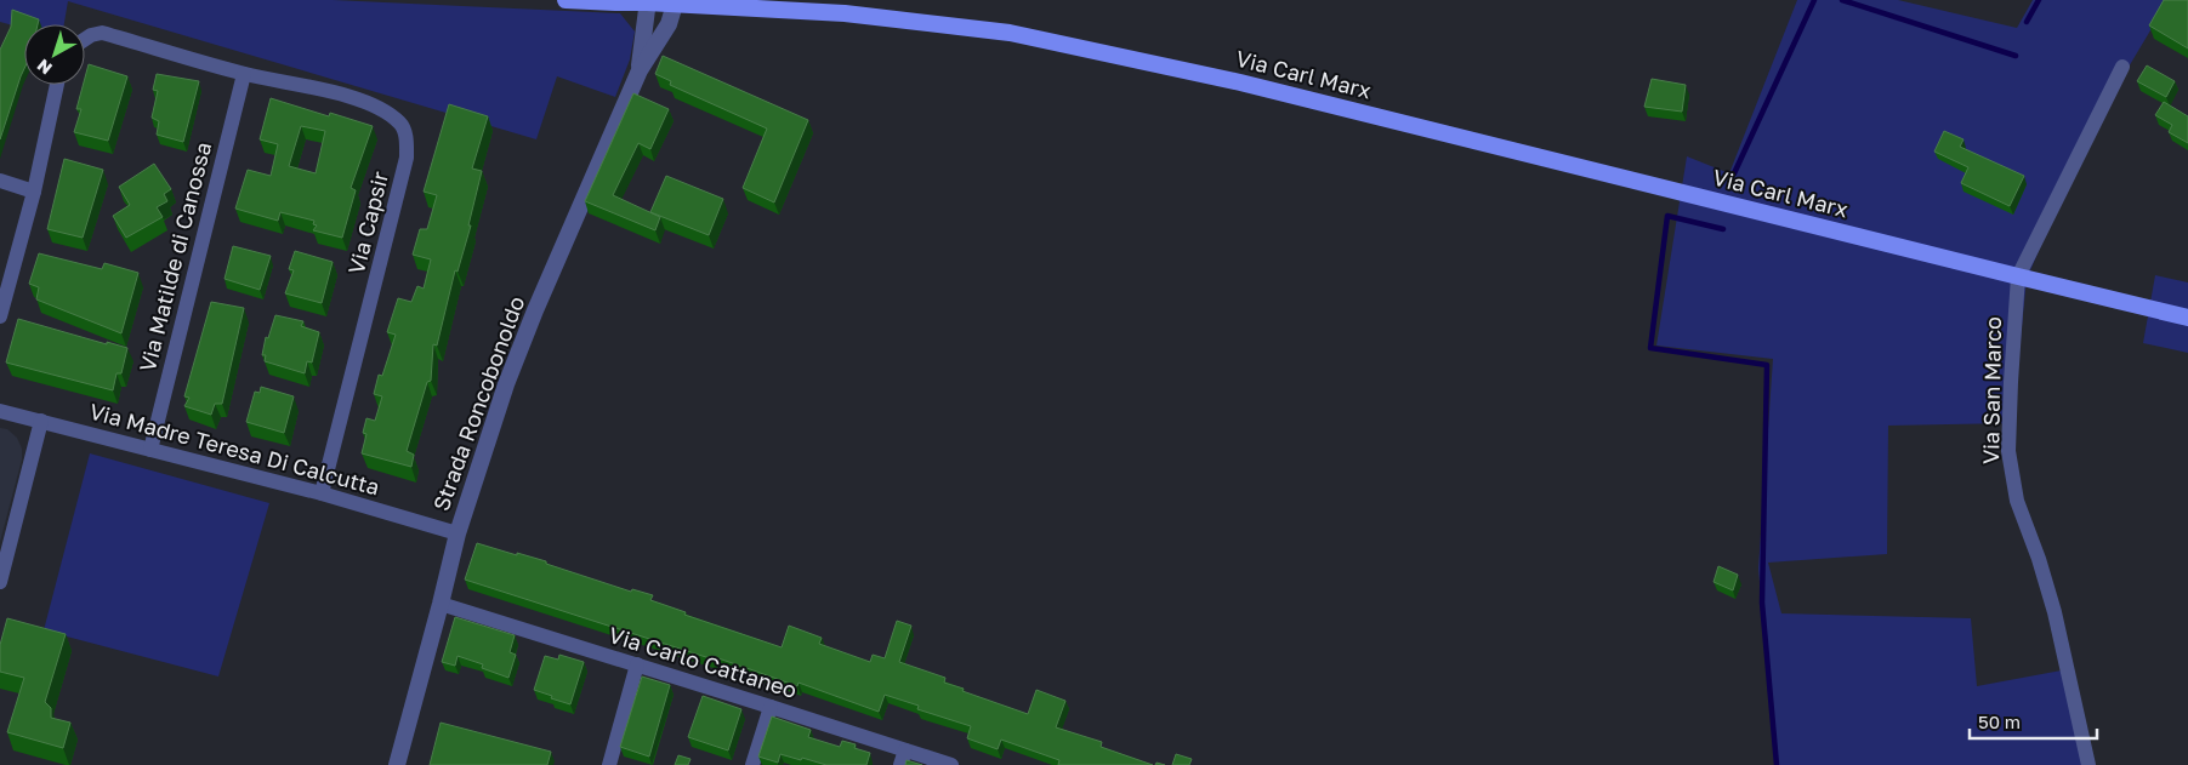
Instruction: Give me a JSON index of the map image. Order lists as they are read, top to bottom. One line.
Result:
{"streets":{"main road":["Via Carl Marx"],"street":["Via Capsir","Via Matilde di Canossa","Via San Marco","Strada Roncobonoldo","Via Madre Teresa Di Calcutta","Via Carlo Cattaneo"]},"crossings":[["Via Carl Marx","Via San Marco"],["Via Carl Marx","Strada Roncobonoldo"],["Via Capsir","Via Matilde di Canossa"],["Via Capsir","Via Madre Teresa Di Calcutta"],["Via Matilde di Canossa","Via Madre Teresa Di Calcutta"],["Strada Roncobonoldo","Via Madre Teresa Di Calcutta"],["Strada Roncobonoldo","Via Carlo Cattaneo"]],"scale_bar":"50 m","north":"bottom left"}
